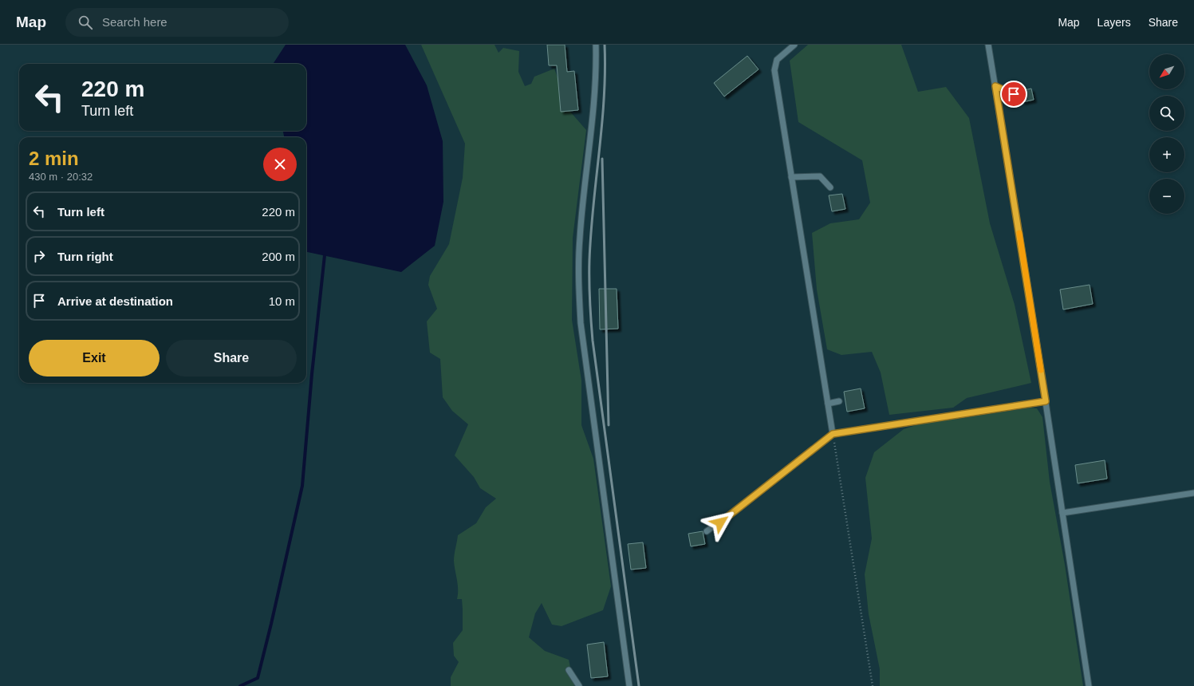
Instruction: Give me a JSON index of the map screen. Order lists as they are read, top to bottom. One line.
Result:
{"north":"bottom left","page":{"header":"Map","search":"Search here","nav":["Map","Layers","Share"],"map_buttons":["+","−"],"turn":["220 m","Turn left"],"heading":["2 min","430 m · 20:32"],"list":[{"name":"Turn left","value":"220 m"},{"name":"Turn right","value":"200 m"},{"name":"Arrive at destination","value":"10 m"}],"buttons":["Exit","Share"]}}
